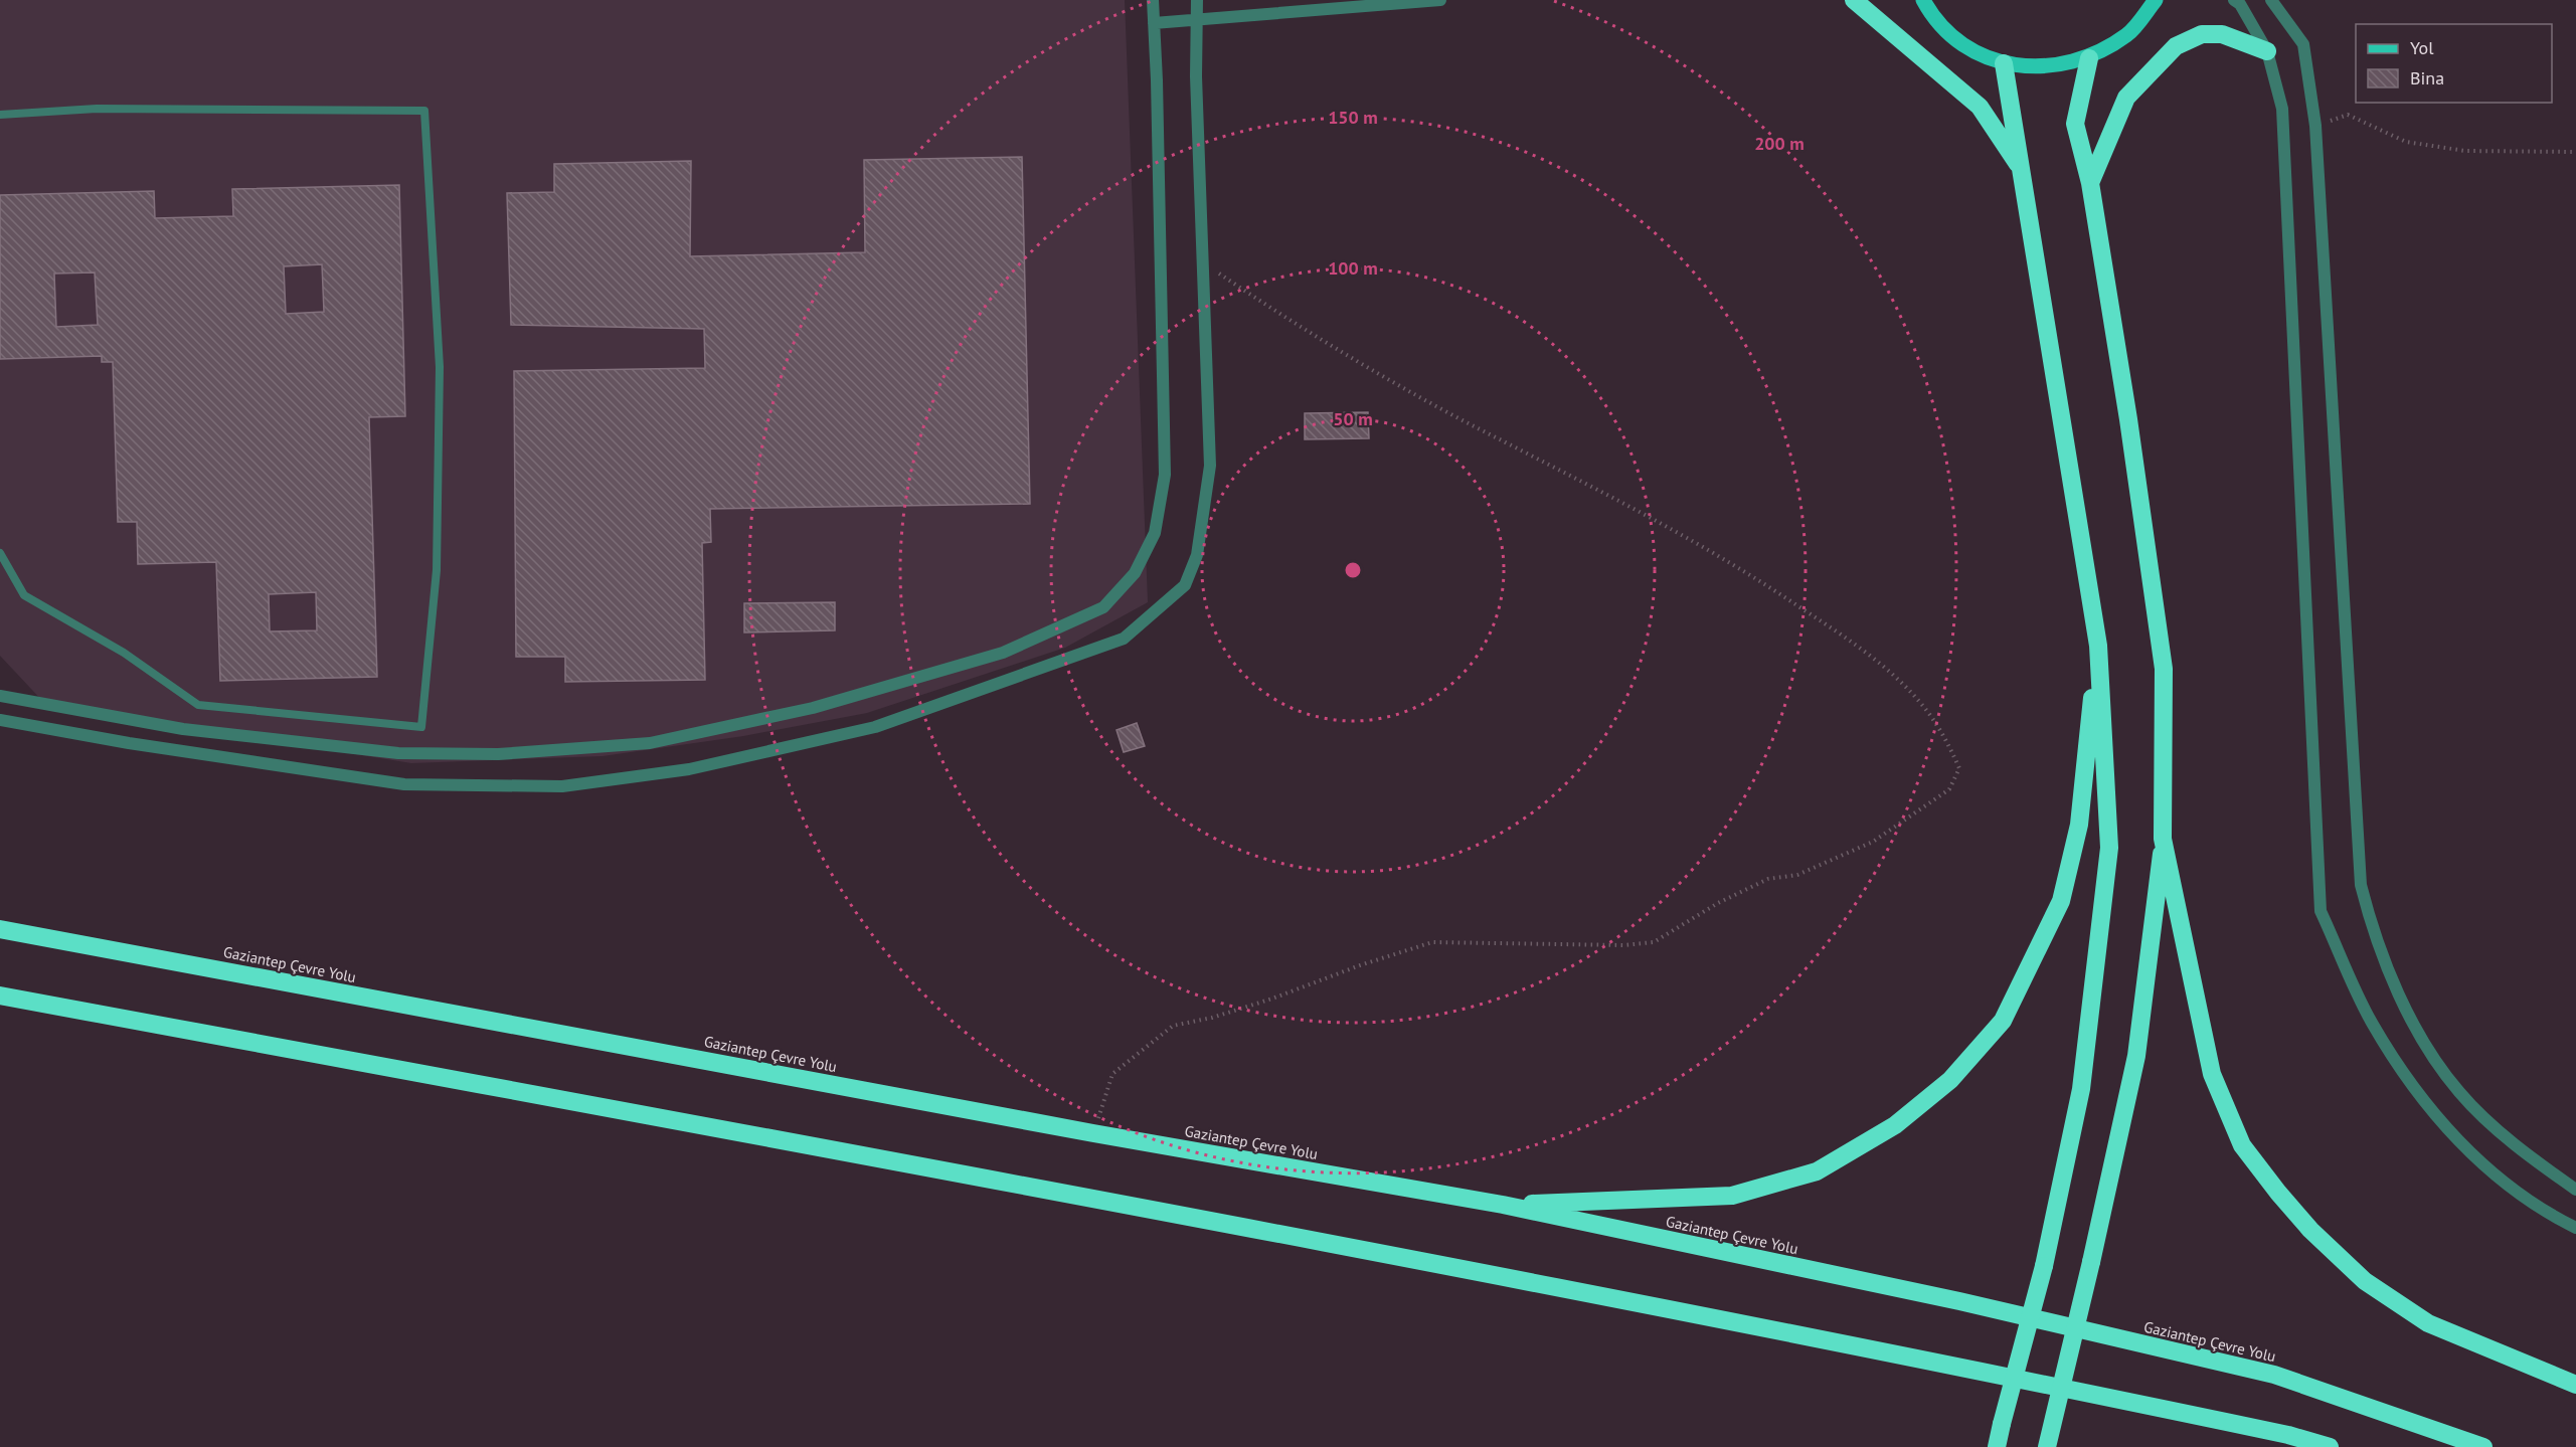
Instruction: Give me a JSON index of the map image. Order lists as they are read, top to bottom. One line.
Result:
{"streets":{"highway":["Gaziantep Çevre Yolu"]},"legend":["Yol","Bina"],"rings":["150 m","200 m","100 m","50 m"]}
